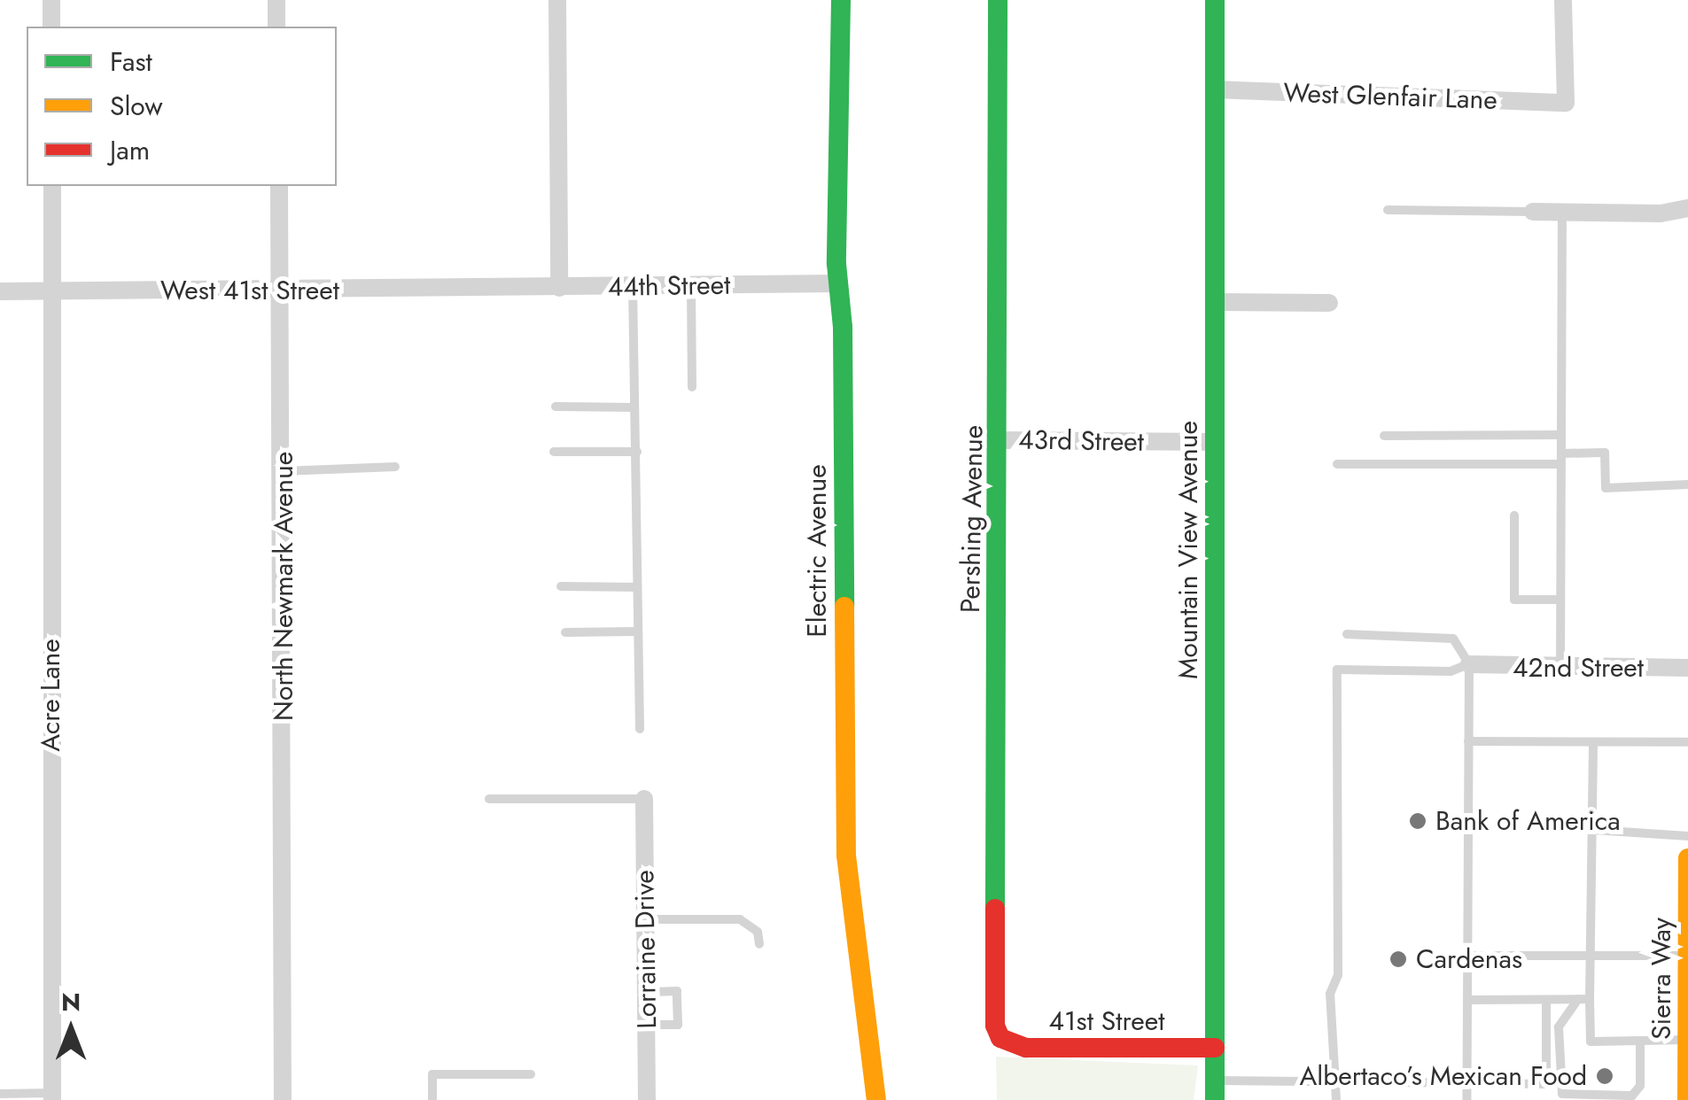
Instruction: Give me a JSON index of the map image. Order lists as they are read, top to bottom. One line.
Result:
{"streets":{"street":["West Glenfair Lane","44th Street","West 41st Street","43rd Street","Pershing Avenue","Mountain View Avenue","Electric Avenue","North Newmark Avenue","42nd Street","Acre Lane","Lorraine Drive","Sierra Way","41st Street"]},"crossings":[["West Glenfair Lane","Mountain View Avenue"],["44th Street","West 41st Street"],["44th Street","Electric Avenue"],["West 41st Street","North Newmark Avenue"],["West 41st Street","Acre Lane"],["43rd Street","Pershing Avenue"],["43rd Street","Mountain View Avenue"],["Pershing Avenue","41st Street"],["Mountain View Avenue","41st Street"]],"places":["Bank of America","Cardenas","Albertaco’s Mexican Food"],"legend":["Fast","Slow","Jam"],"north":"top"}
